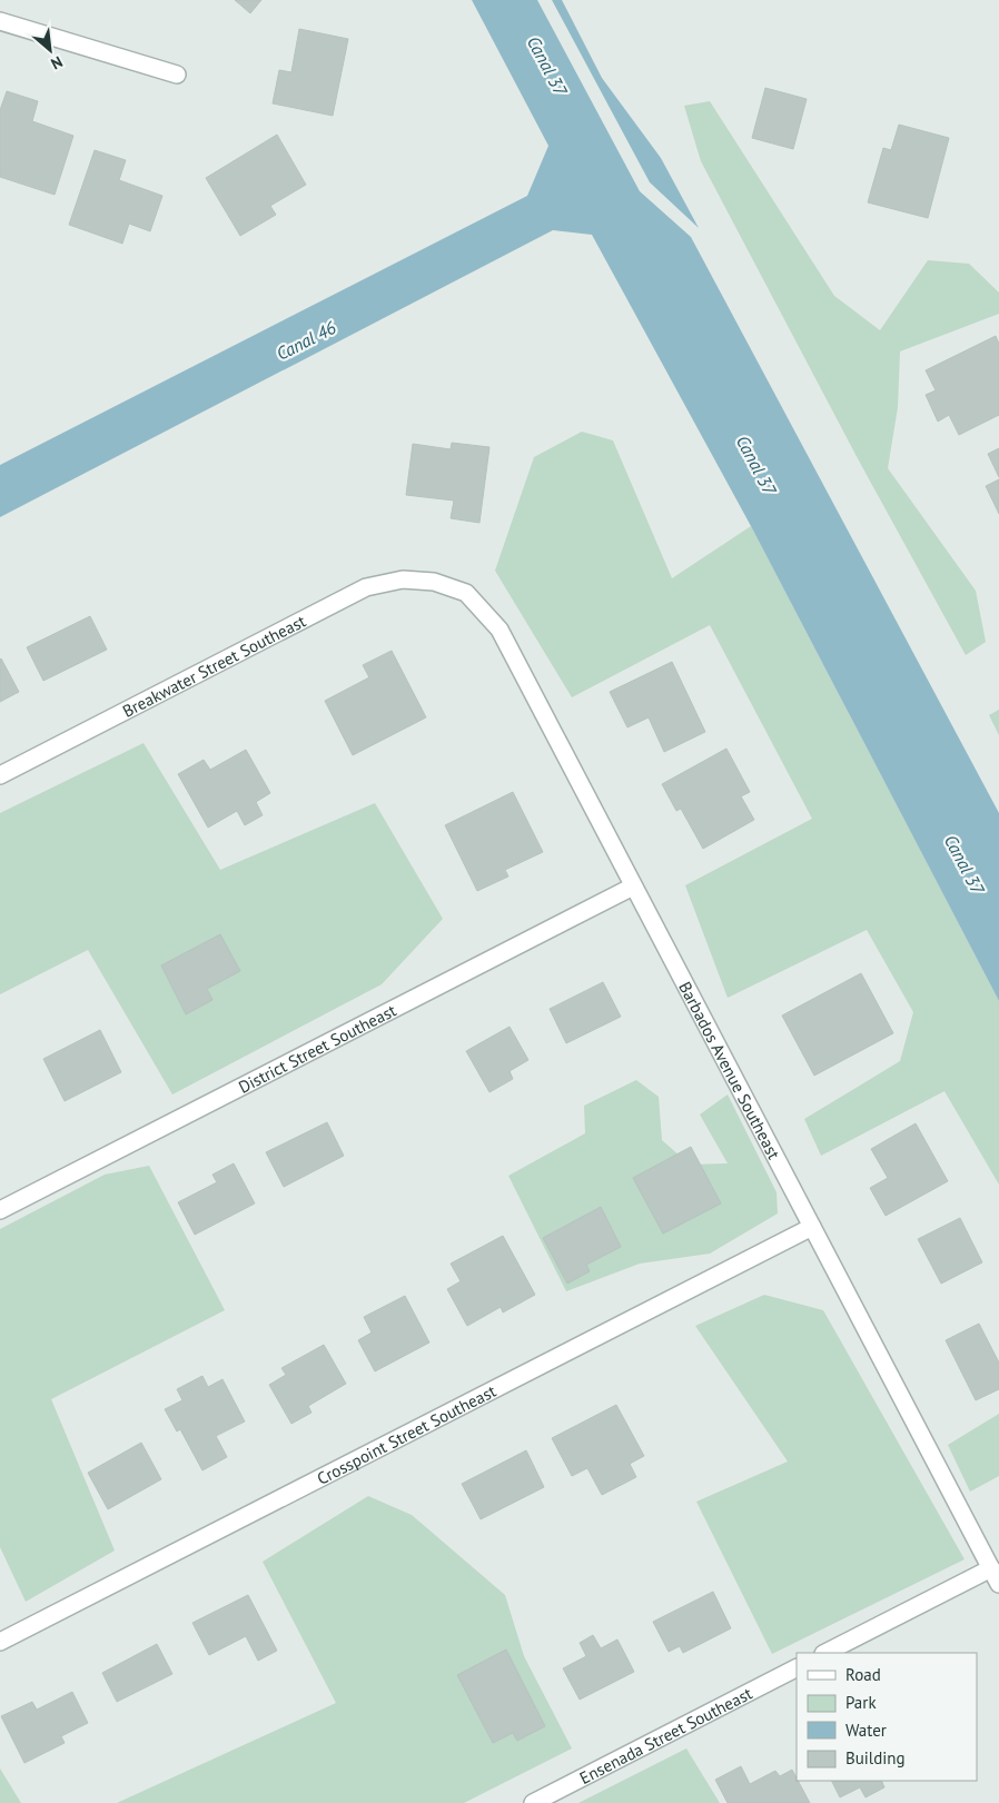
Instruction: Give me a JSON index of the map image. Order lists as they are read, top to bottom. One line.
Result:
{"streets":{"street":["Breakwater Street Southeast","District Street Southeast","Barbados Avenue Southeast","Crosspoint Street Southeast","Ensenada Street Southeast"]},"crossings":[["Breakwater Street Southeast","Barbados Avenue Southeast"],["District Street Southeast","Barbados Avenue Southeast"],["Barbados Avenue Southeast","Crosspoint Street Southeast"]],"water":["Canal 37","Canal 46"],"legend":["Road","Park","Water","Building"],"north":"bottom right"}
